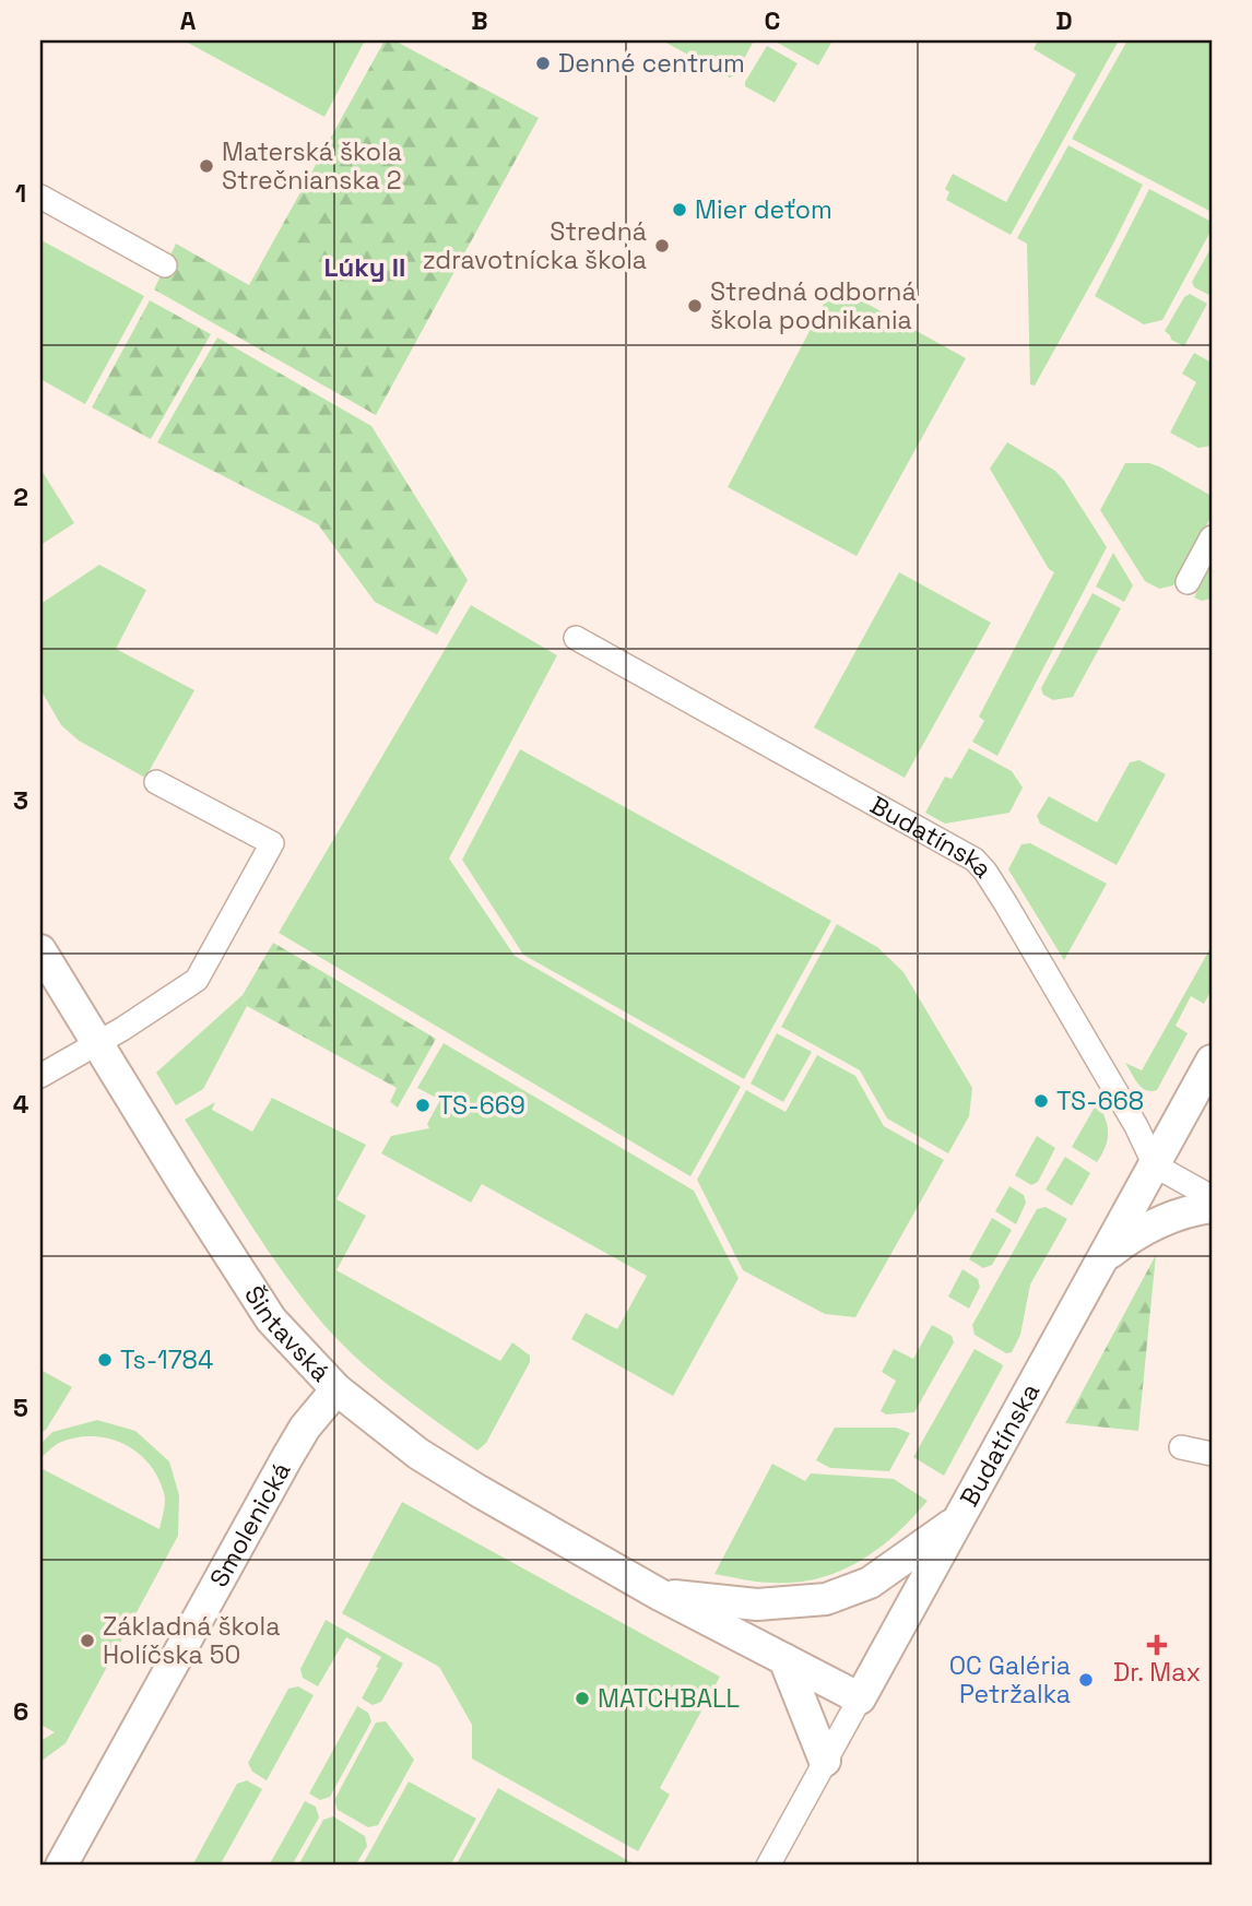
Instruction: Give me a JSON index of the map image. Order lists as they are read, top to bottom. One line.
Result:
{"streets":{"street":["Budatínska","Šintavská","Smolenická"]},"crossings":[["Budatínska","Šintavská"],["Šintavská","Smolenická"]],"districts":["Lúky II"],"places":{"other":["Denné centrum","Materská škola Strečnianska 2","Mier deťom","Stredná zdravotnícka škola","Stredná odborná škola podnikania","TS-668","TS-669","Ts-1784","Základná škola Holíčska 50","OC Galéria Petržalka","MATCHBALL"],"health":["Dr. Max"]},"grid":{"columns":["A","B","C","D"],"rows":["1","2","3","4","5","6"]}}
